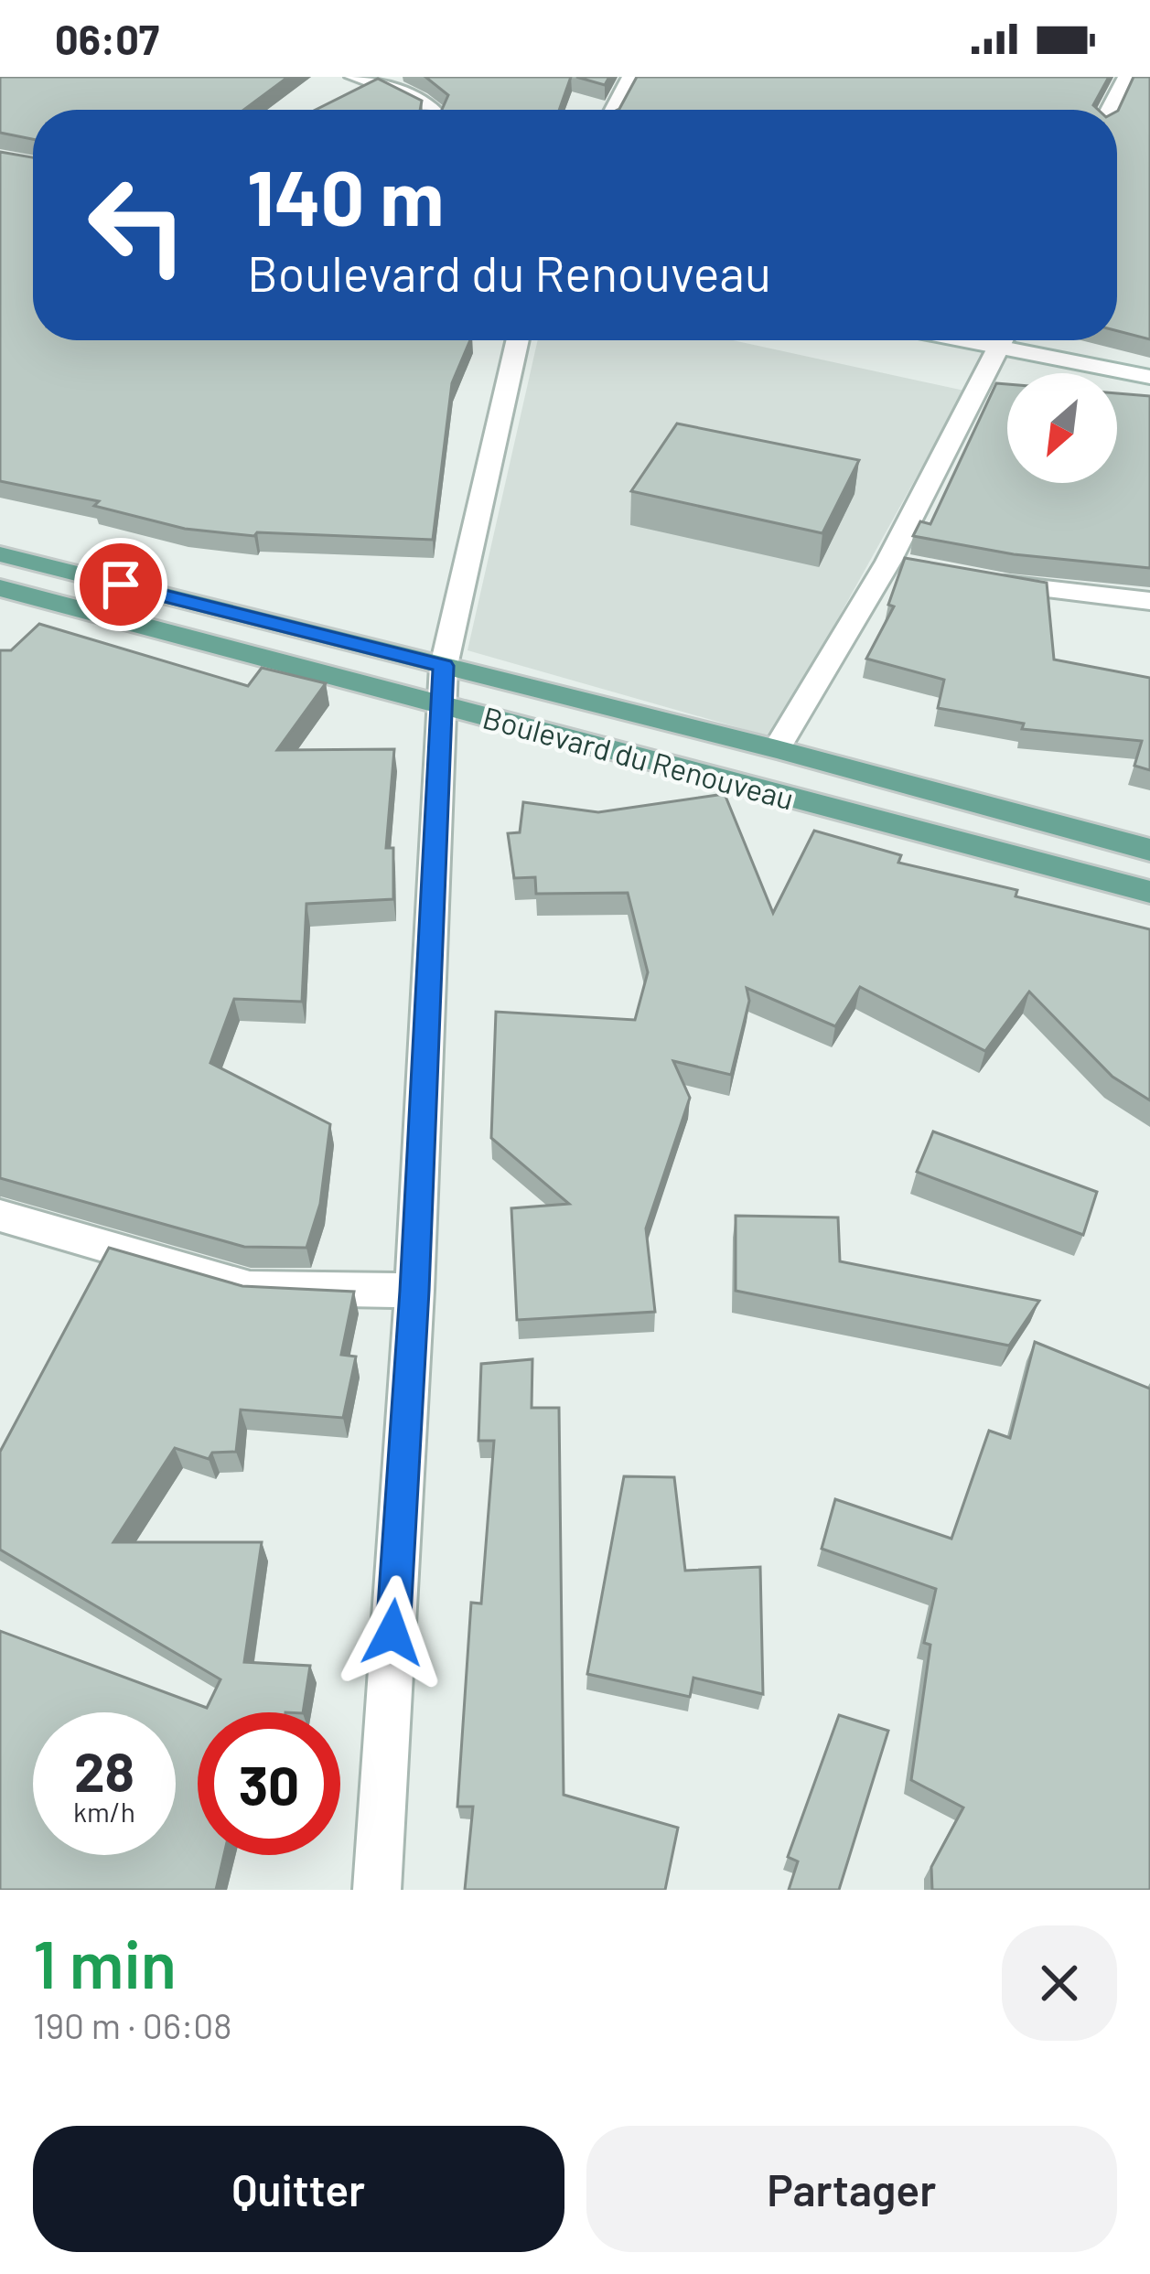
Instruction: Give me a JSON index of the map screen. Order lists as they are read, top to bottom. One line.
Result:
{"streets":{"main road":["Boulevard du Renouveau"]},"north":"bottom left","page":{"status":"06:07","turn":["140 m","Boulevard du Renouveau"],"speed":"28 km/h","limit":"30","heading":["1 min","190 m · 06:08"],"buttons":["Quitter","Partager"]}}
